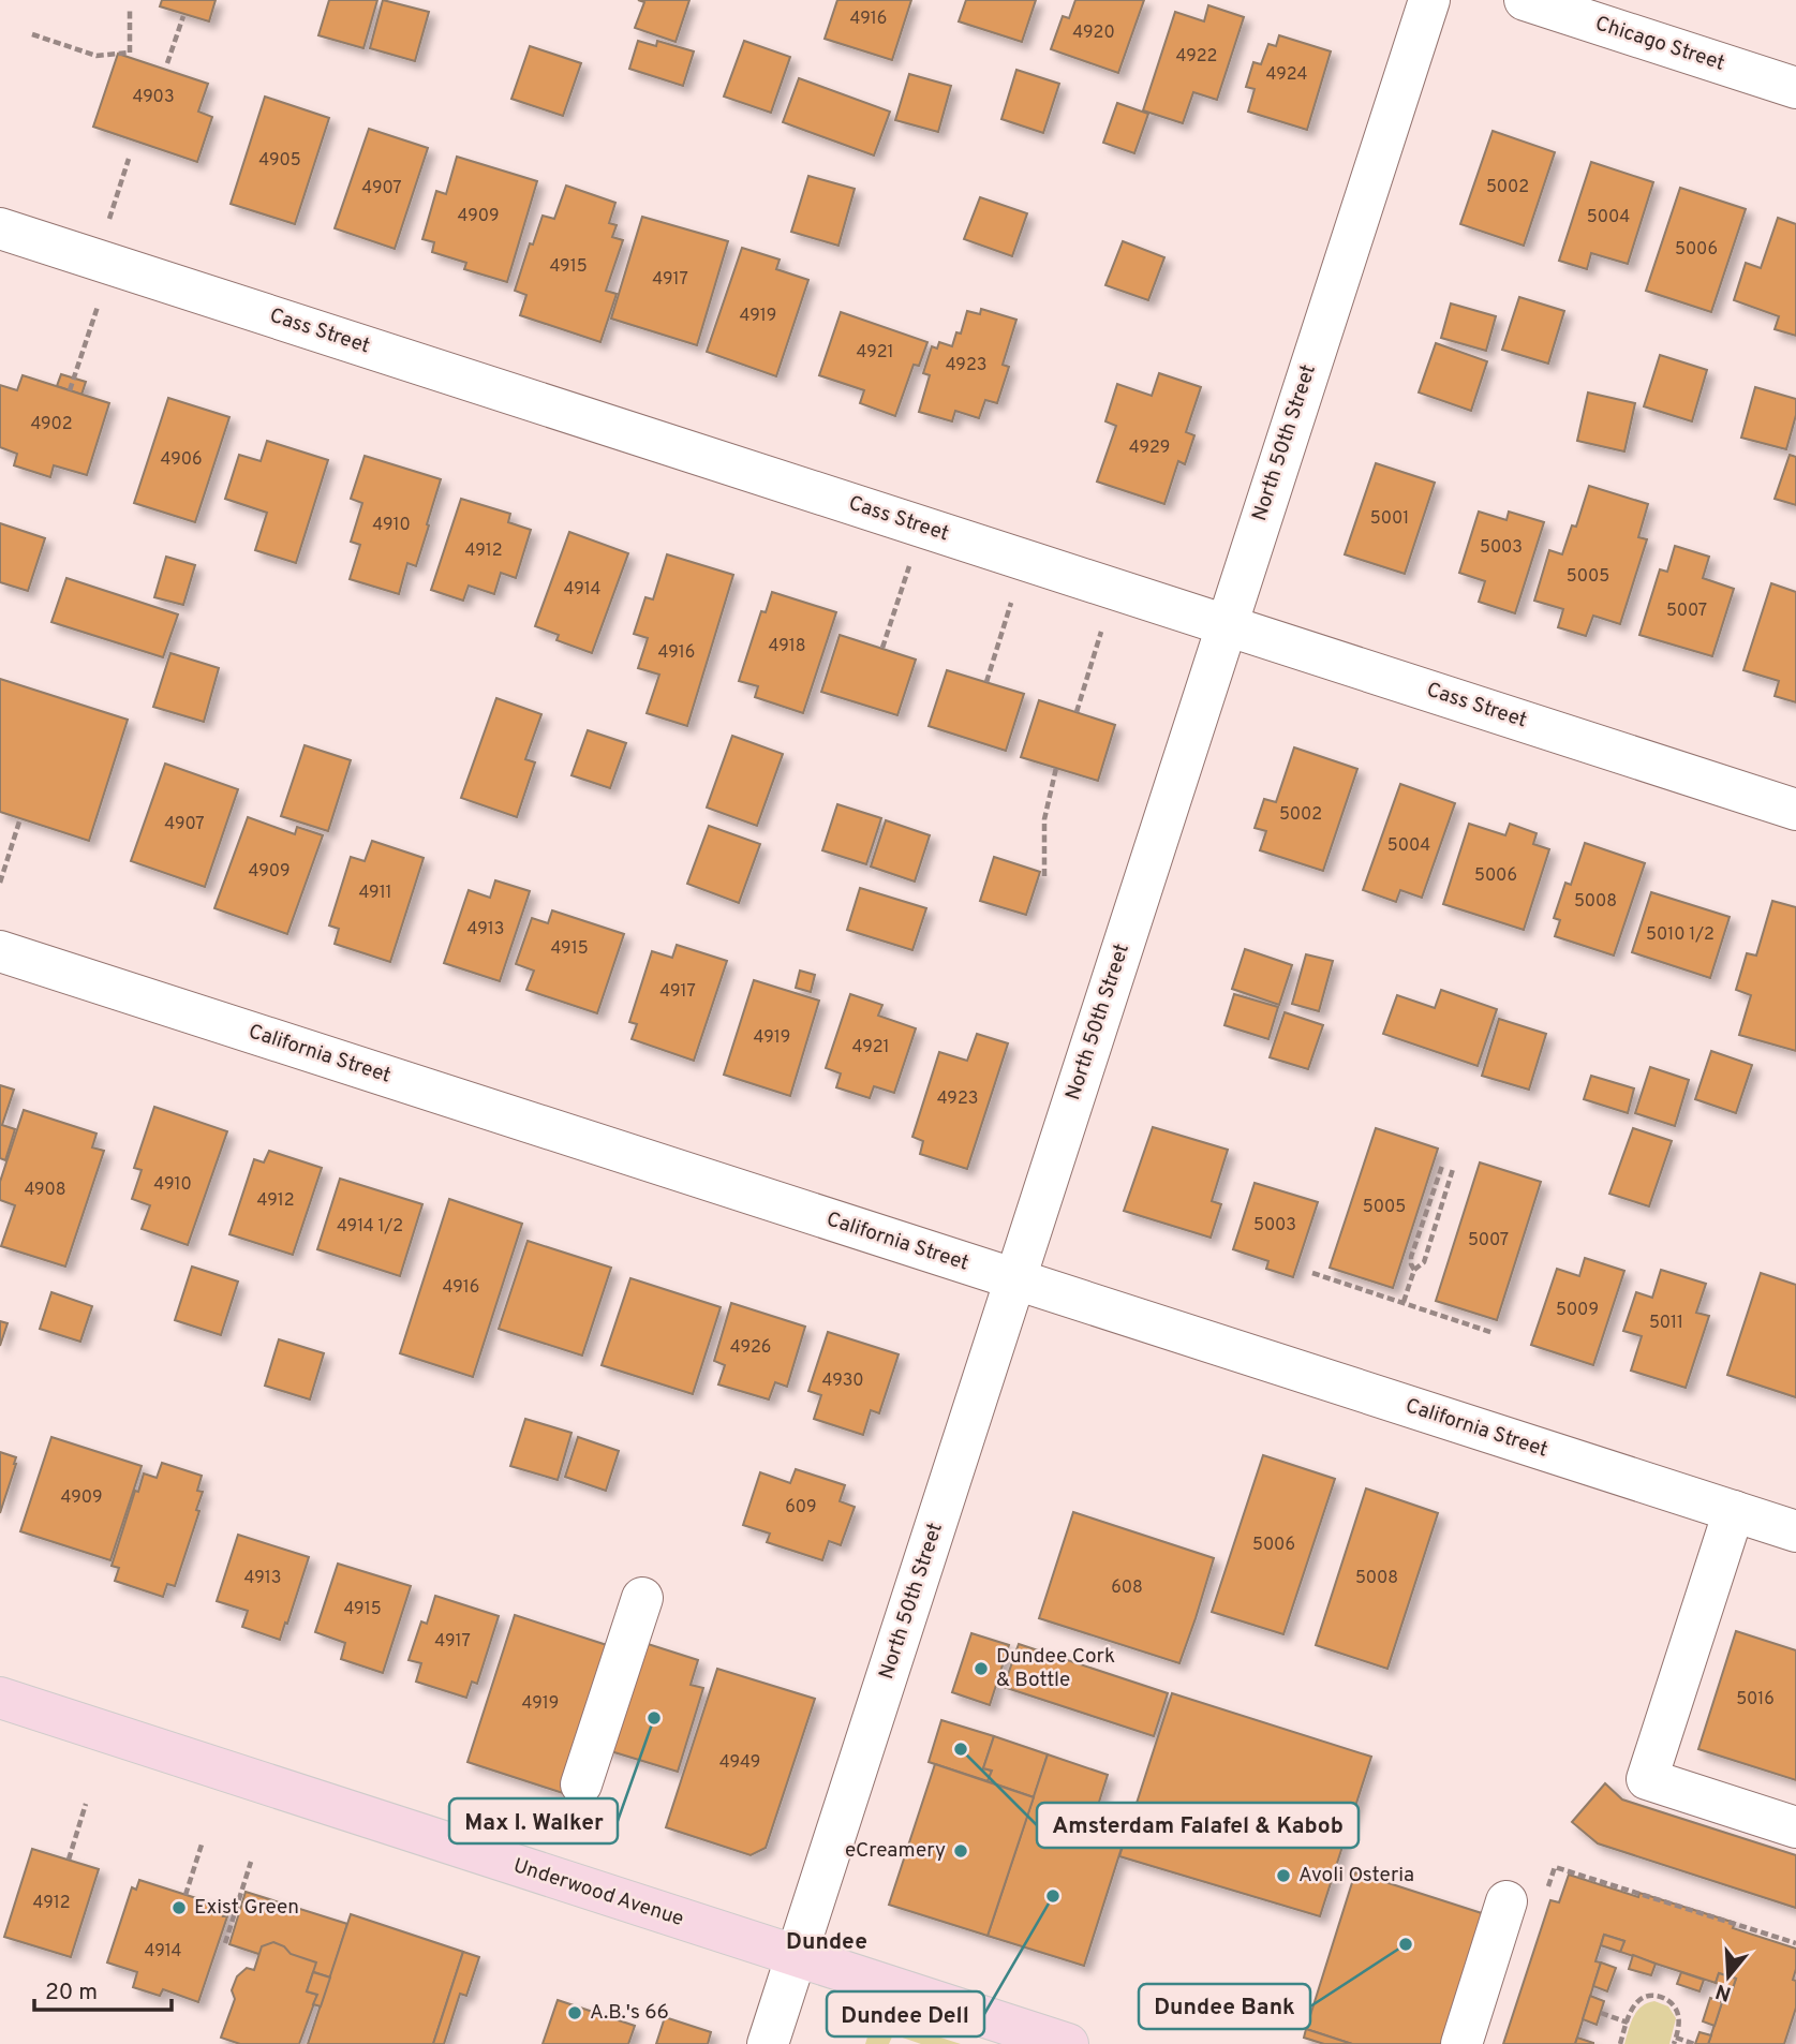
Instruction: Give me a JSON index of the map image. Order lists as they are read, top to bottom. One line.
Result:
{"streets":{"main road":["Underwood Avenue"],"street":["Chicago Street","Cass Street","North 50th Street","California Street"]},"crossings":[["Cass Street","North 50th Street"],["North 50th Street","California Street"],["North 50th Street","Underwood Avenue"]],"districts":["Dundee"],"places":["Dundee Cork & Bottle","Max I. Walker","Amsterdam Falafel & Kabob","eCreamery","Avoli Osteria","Dundee Dell","Exist Green","Dundee Bank","A.B.'s 66"],"house_numbers":["4916","4920","4922","4924","4903","4905","5002","4907","4909","5004","5006","4915","4917","4919","4921","4923","4902","4929","4906","5001","4910","5003","4912","5005","4914","5007","4918","4916","5002","4907","5004","4909","5006","4911","5008","4913","5010 1/2","4915","4917","4919","4921","4923","4910","4908","4912","5005","5003","4914 1/2","5007","4916","5009","5011","4926","4930","4909","609","5006","4913","5008","608","4915","4917","5016","4919","4949","4912","4914"],"scale_bar":"20 m","north":"bottom"}
